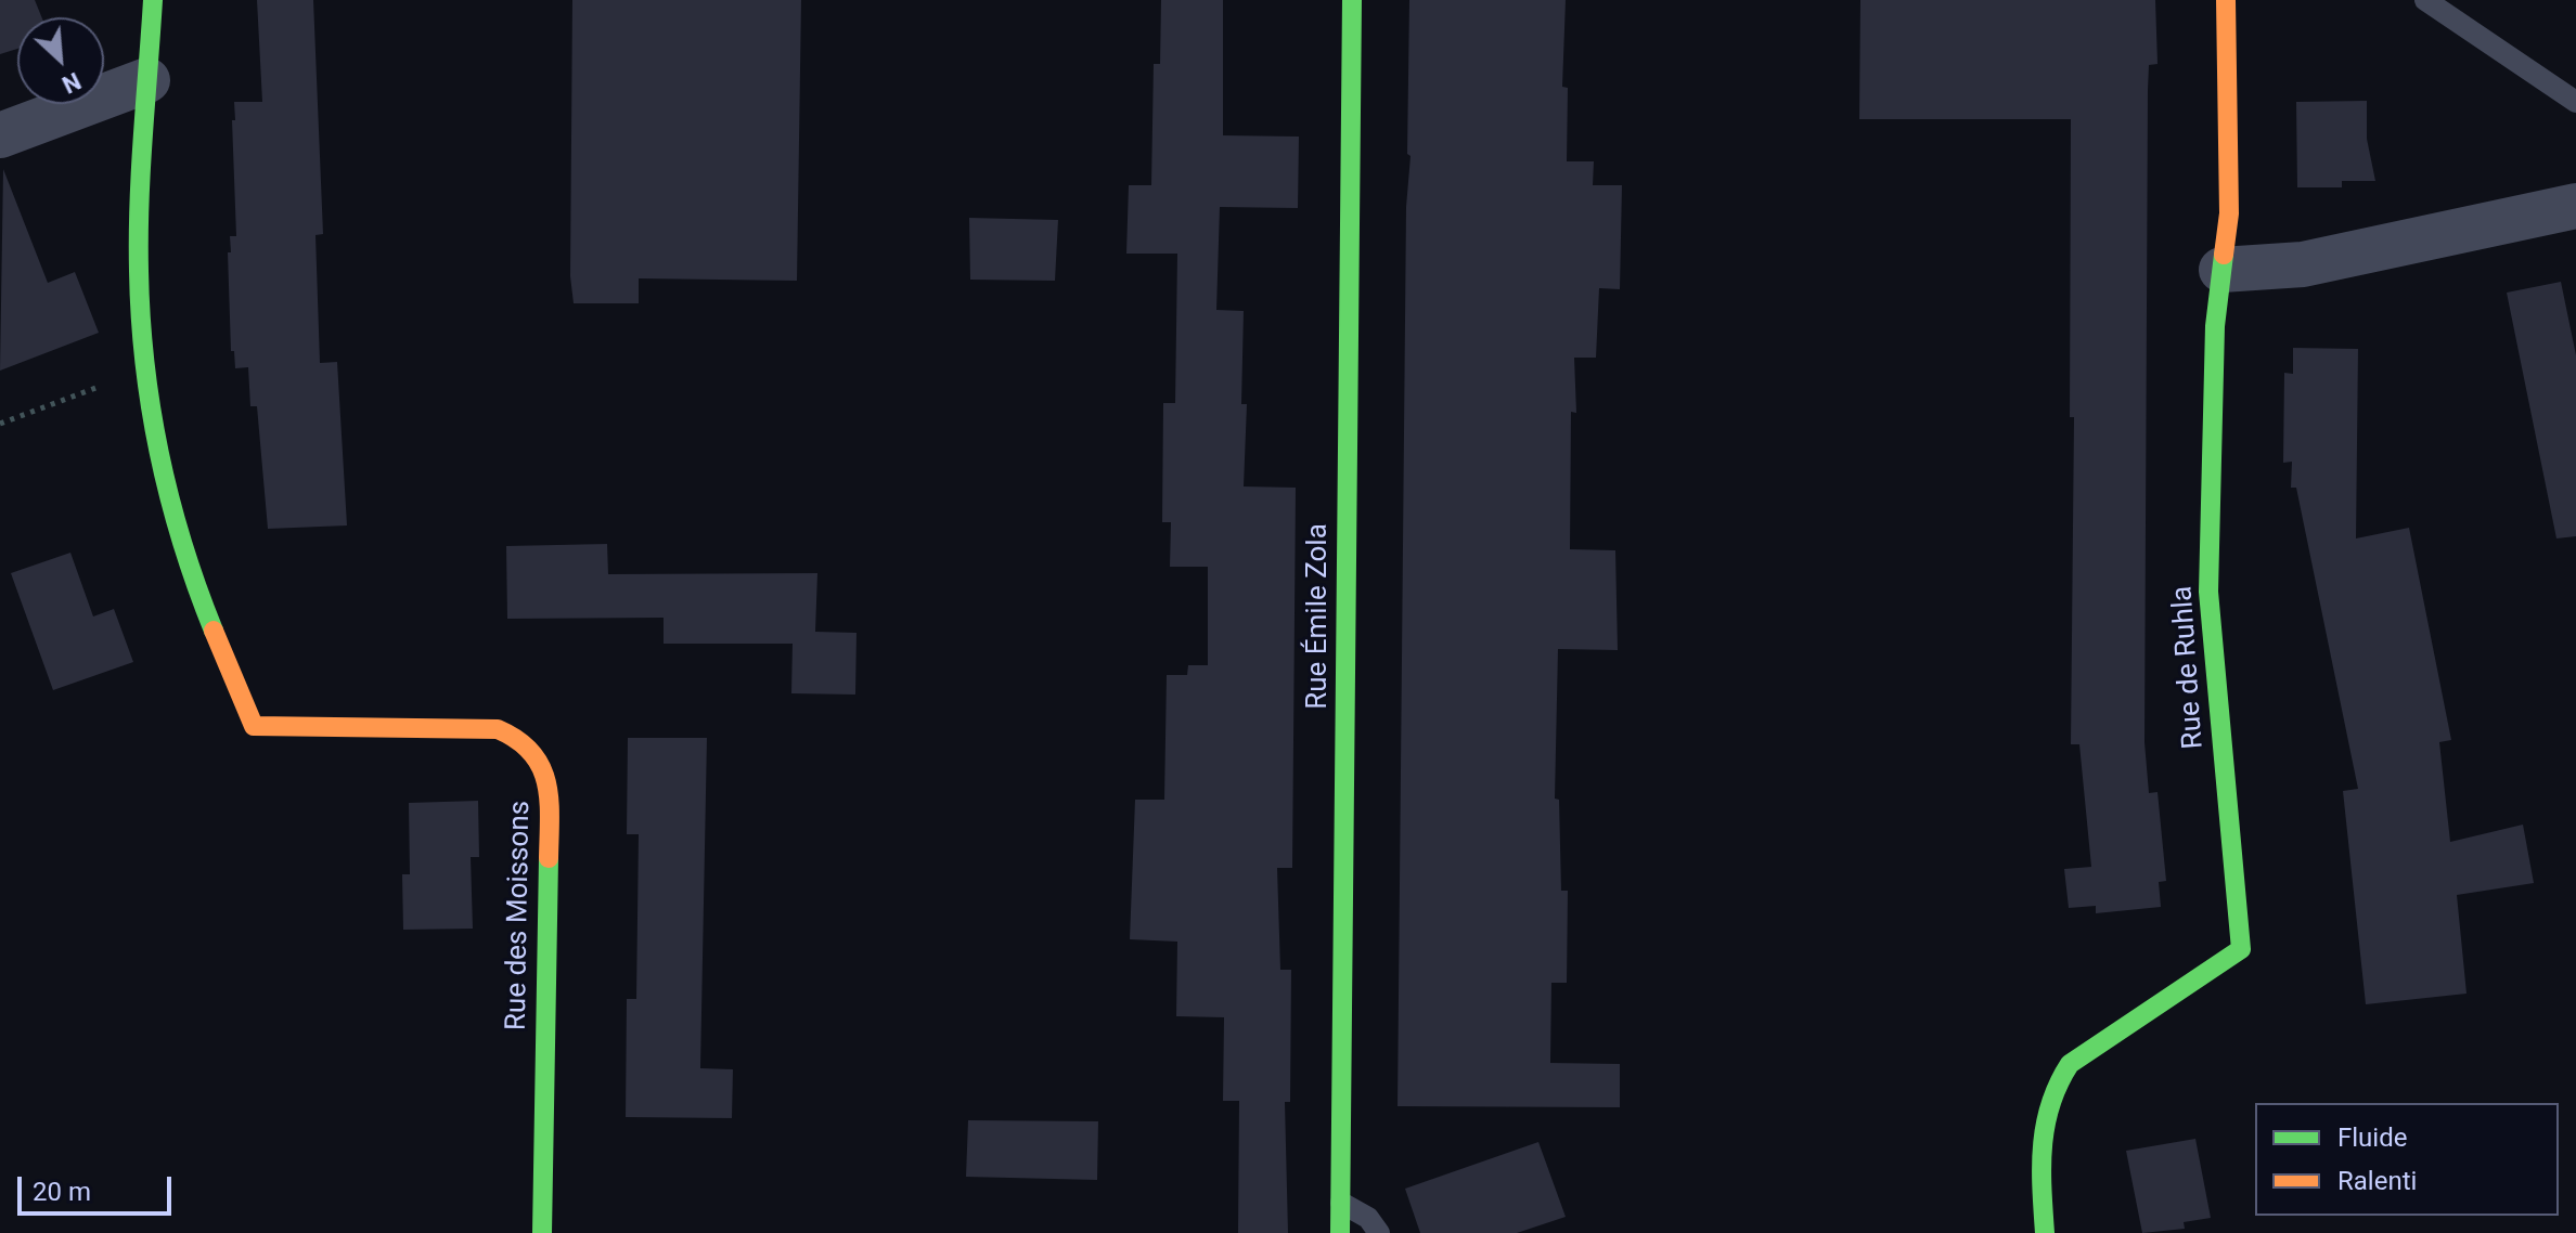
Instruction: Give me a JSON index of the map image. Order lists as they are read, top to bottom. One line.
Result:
{"streets":{"street":["Rue Émile Zola","Rue de Ruhla","Rue des Moissons"]},"legend":["Fluide","Ralenti"],"scale_bar":"20 m","north":"bottom right"}
